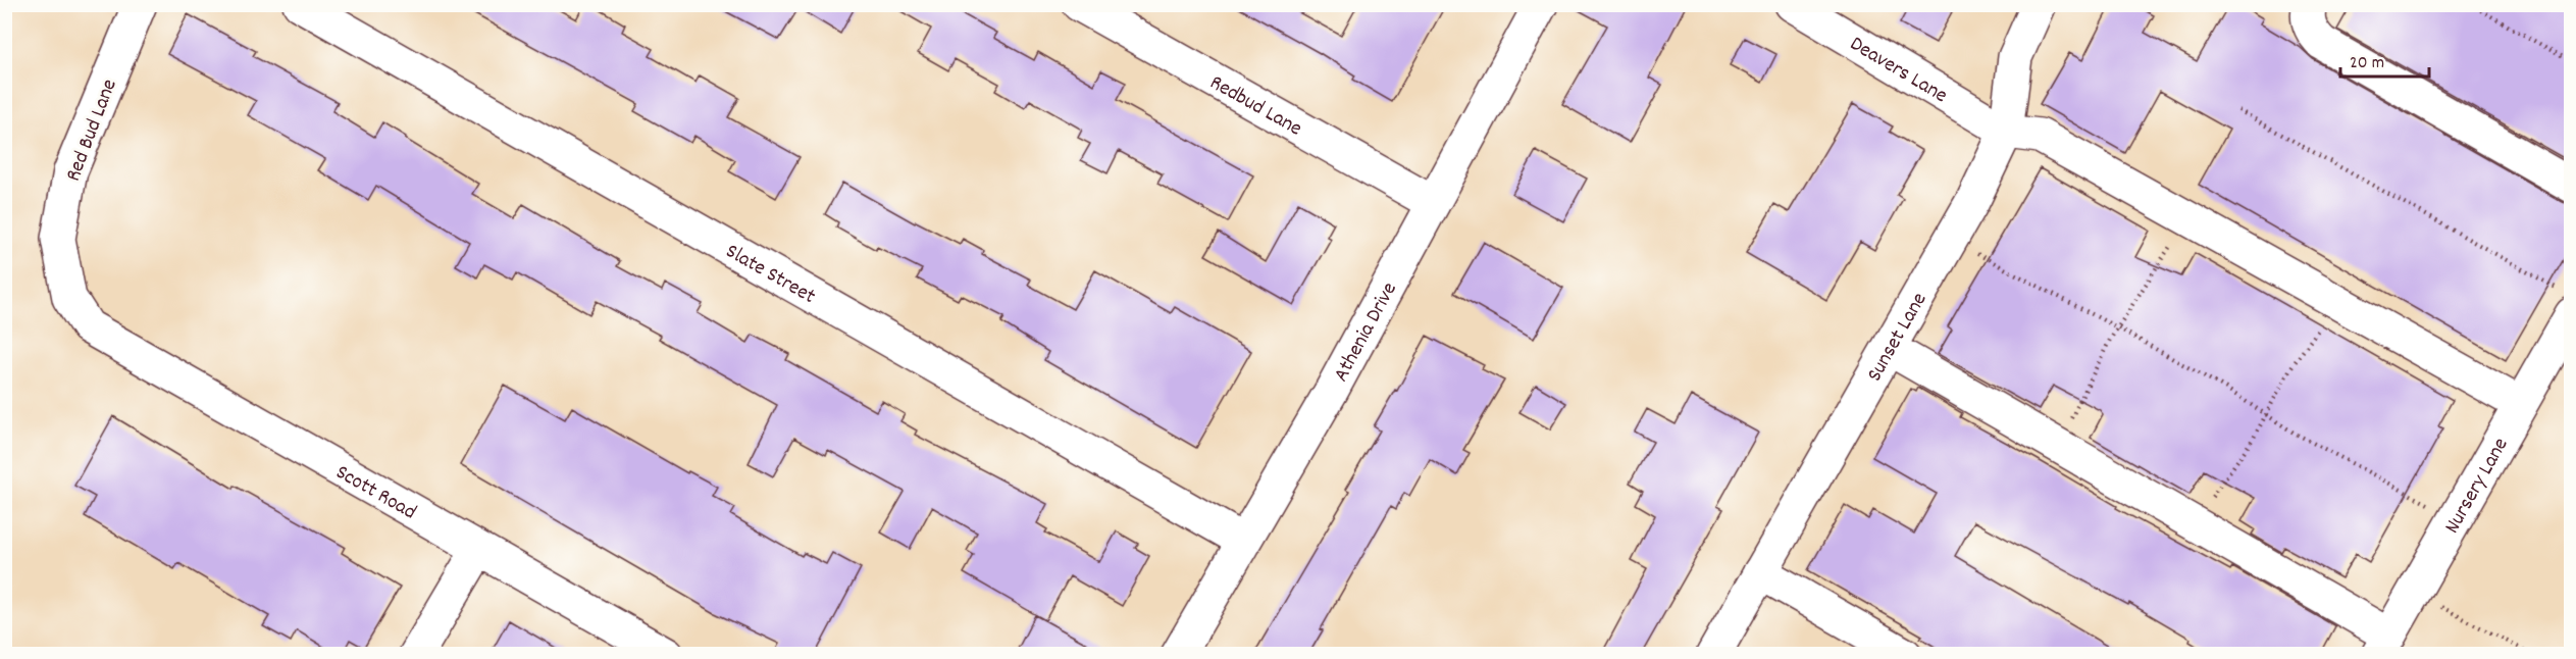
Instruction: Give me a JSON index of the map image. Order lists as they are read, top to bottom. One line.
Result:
{"streets":{"street":["Deavers Lane","Redbud Lane","Red Bud Lane","Slate Street","Athenia Drive","Sunset Lane","Nursery Lane","Scott Road"]},"crossings":[["Deavers Lane","Sunset Lane"],["Redbud Lane","Athenia Drive"],["Red Bud Lane","Scott Road"],["Slate Street","Athenia Drive"]],"scale_bar":"20 m"}
